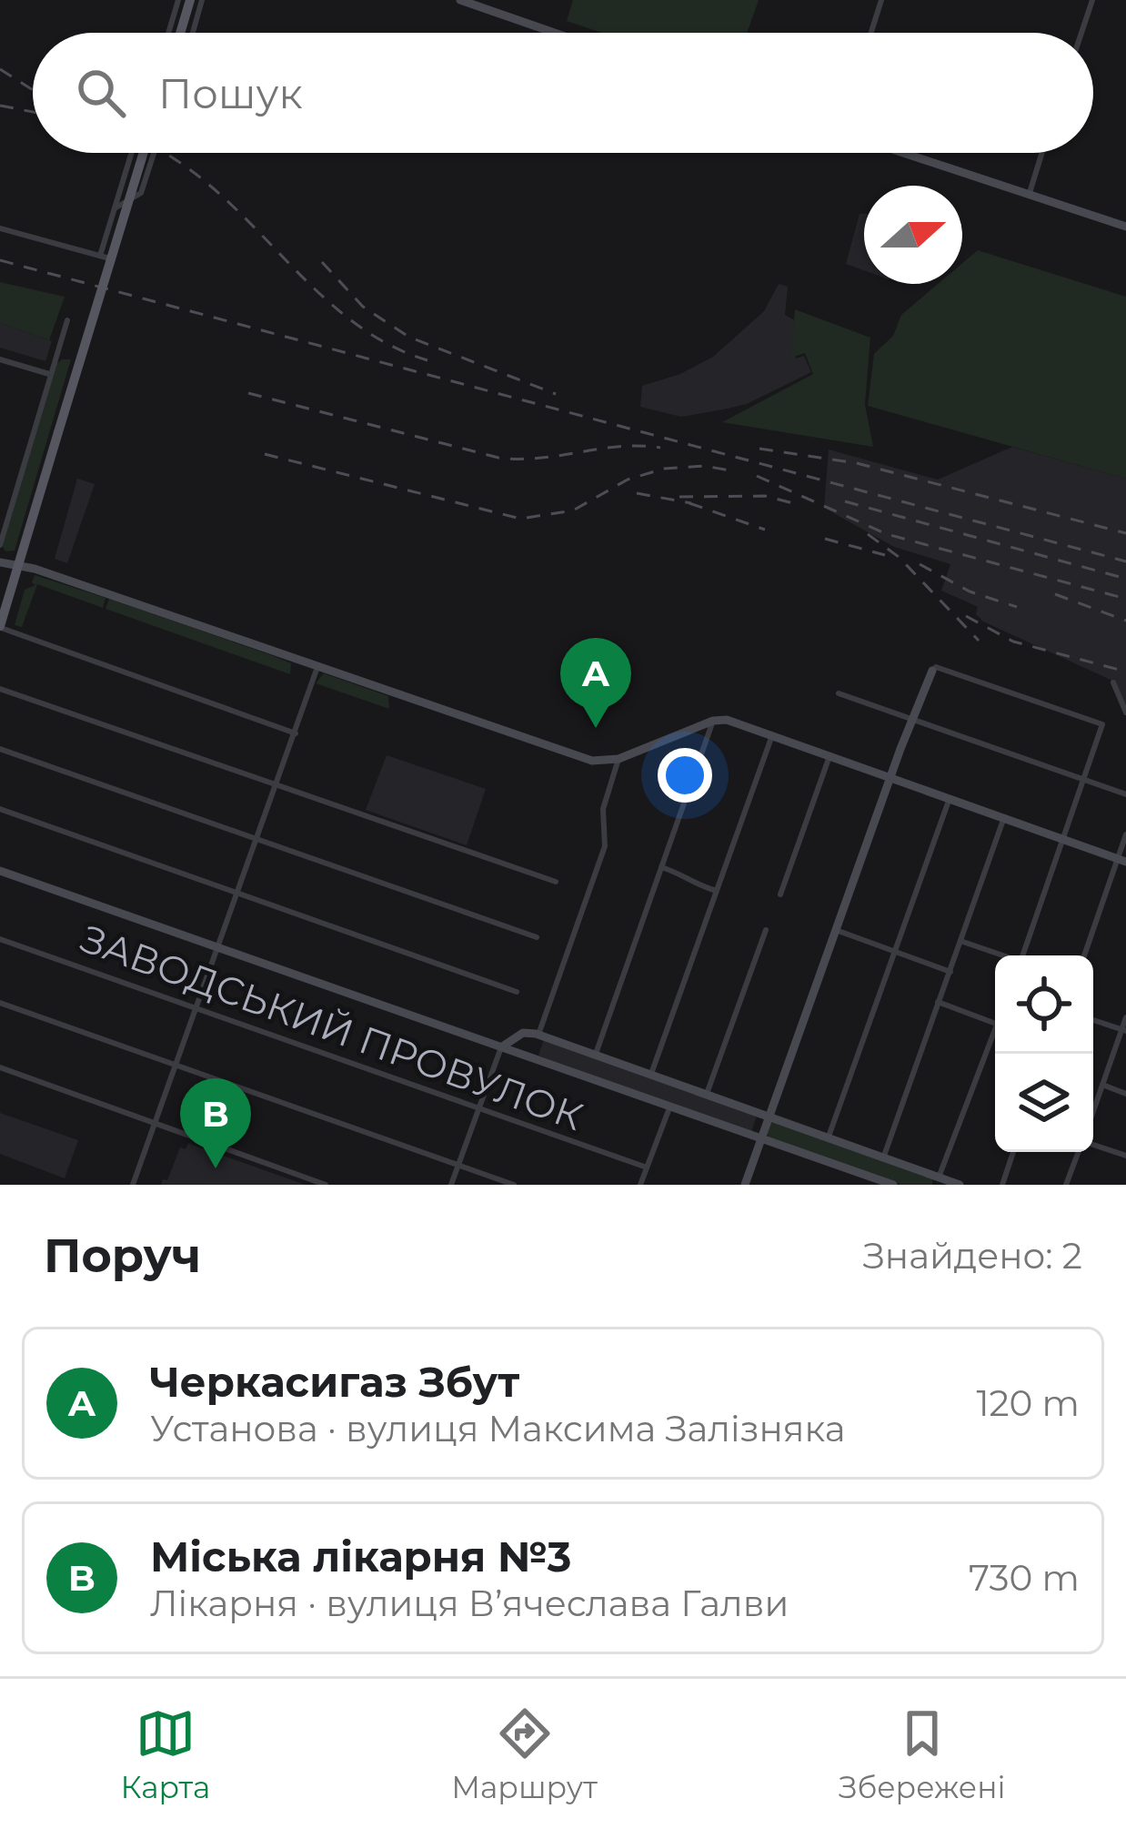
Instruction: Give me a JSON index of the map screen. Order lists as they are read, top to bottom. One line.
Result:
{"streets":{"street":["ЗАВОДСЬКИЙ ПРОВУЛОК"]},"north":"right","page":{"search":"Пошук","pins":["A","B"],"heading":["Поруч","Знайдено: 2"],"list":[{"mark":"A","name":"Черкасигаз Збут","note":"Установа · вулиця Максима Залізняка","value":"120 m"},{"mark":"B","name":"Міська лікарня №3","note":"Лікарня · вулиця Вʼячеслава Галви","value":"730 m"}],"nav":["Карта","Маршрут","Збережені"]}}
